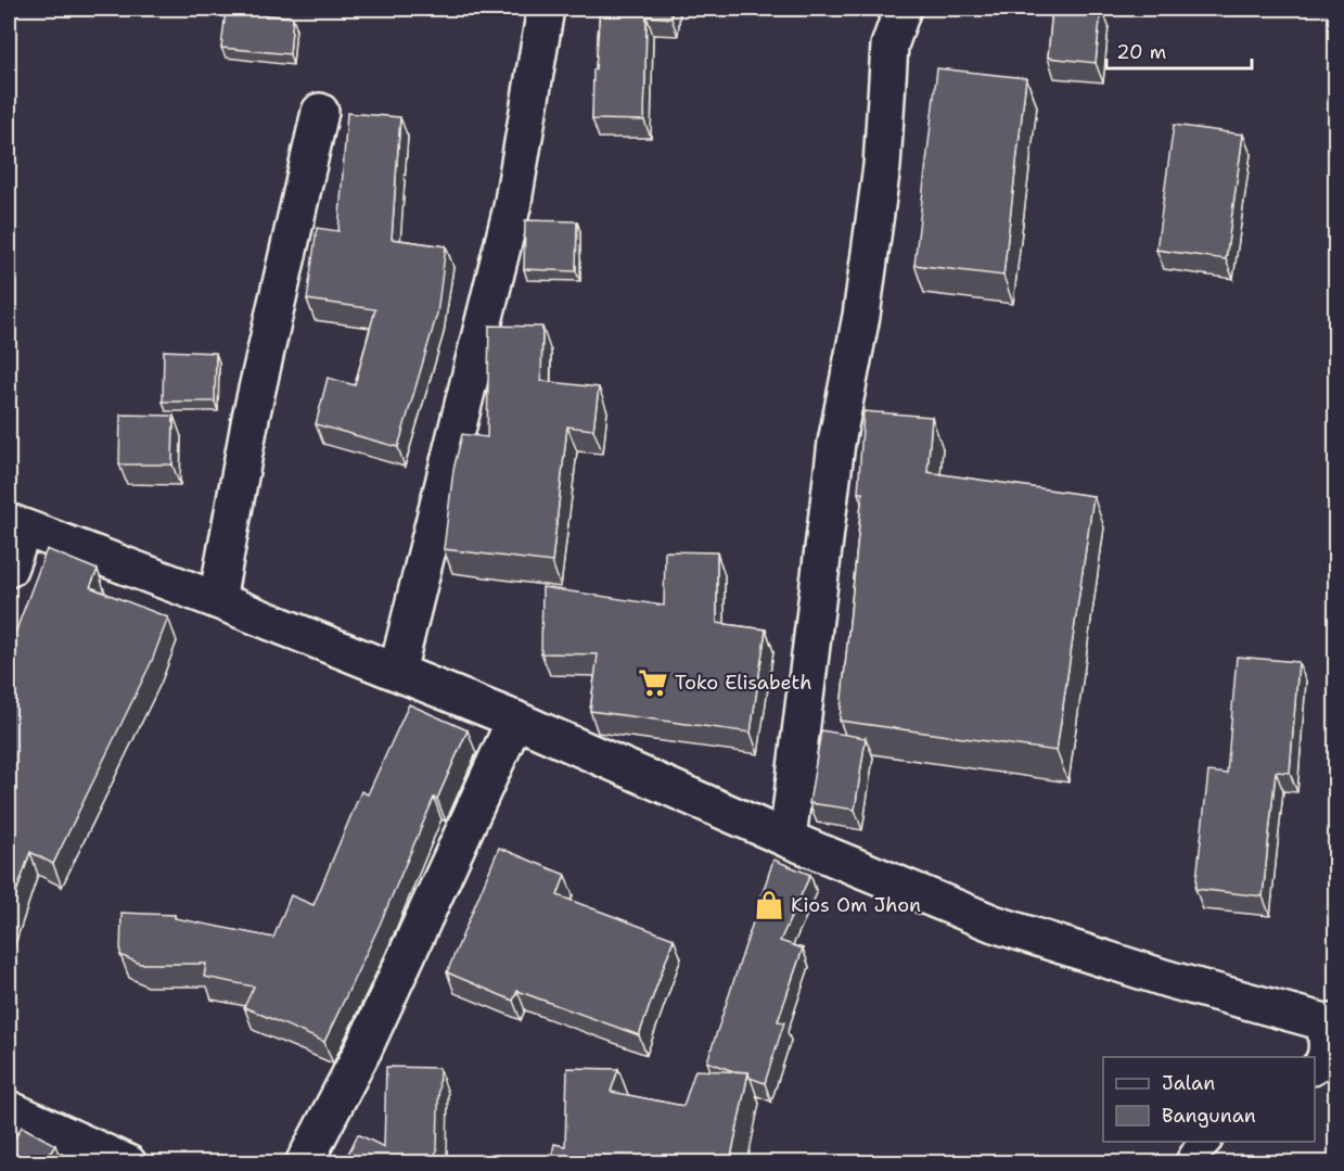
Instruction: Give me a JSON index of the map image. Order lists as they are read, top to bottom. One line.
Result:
{"places":{"supermarket":["Toko Elisabeth"],"shop":["Kios Om Jhon"]},"legend":["Jalan","Bangunan"],"scale_bar":"20 m"}
